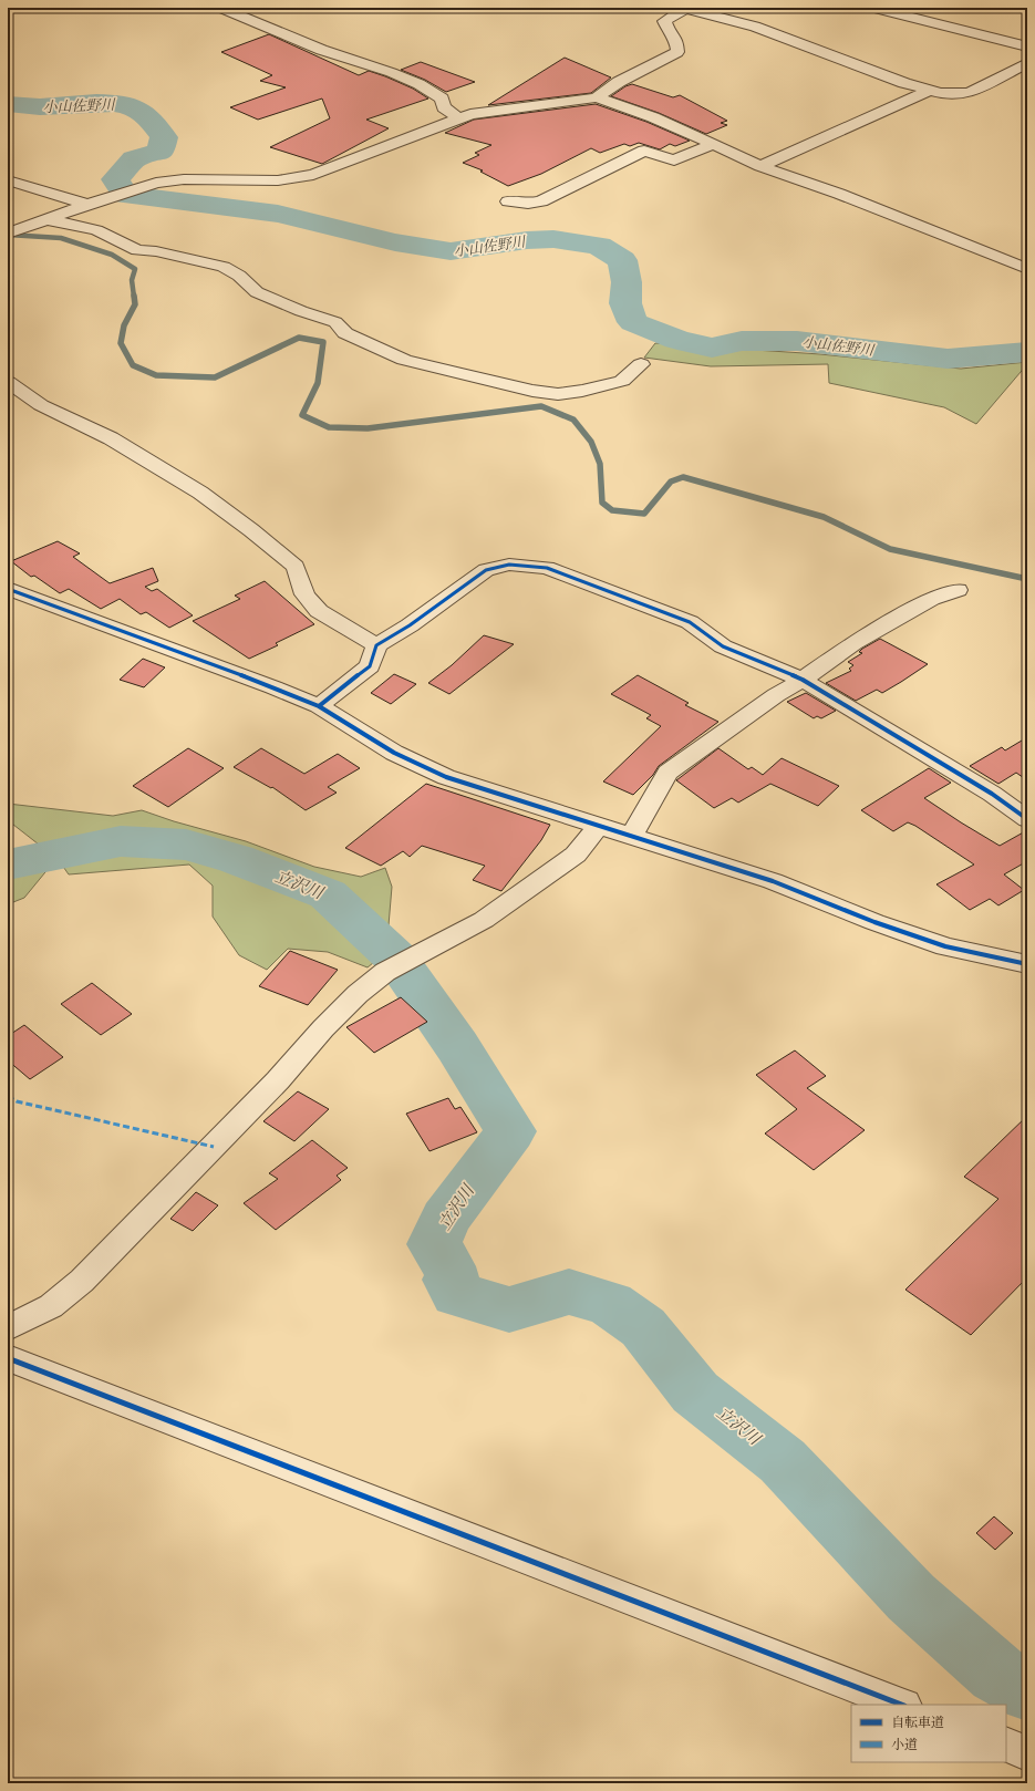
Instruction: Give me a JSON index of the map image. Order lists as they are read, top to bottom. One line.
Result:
{"water":["小山佐野川","立沢川"],"legend":["自転車道","小道"]}
